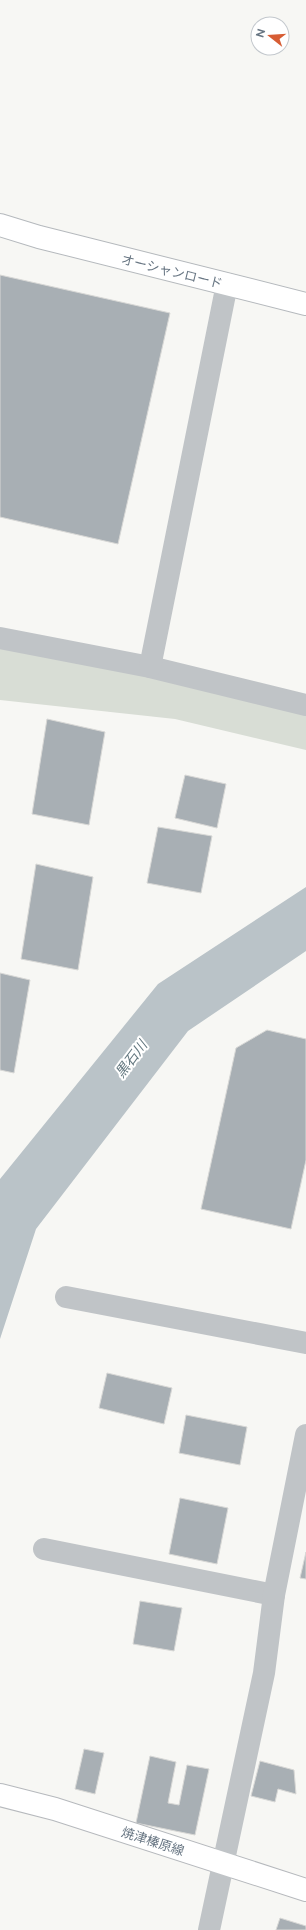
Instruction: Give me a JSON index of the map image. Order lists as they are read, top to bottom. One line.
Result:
{"streets":{"street":["オーシャンロード","焼津榛原線"]},"water":["黒石川"],"north":"left"}
